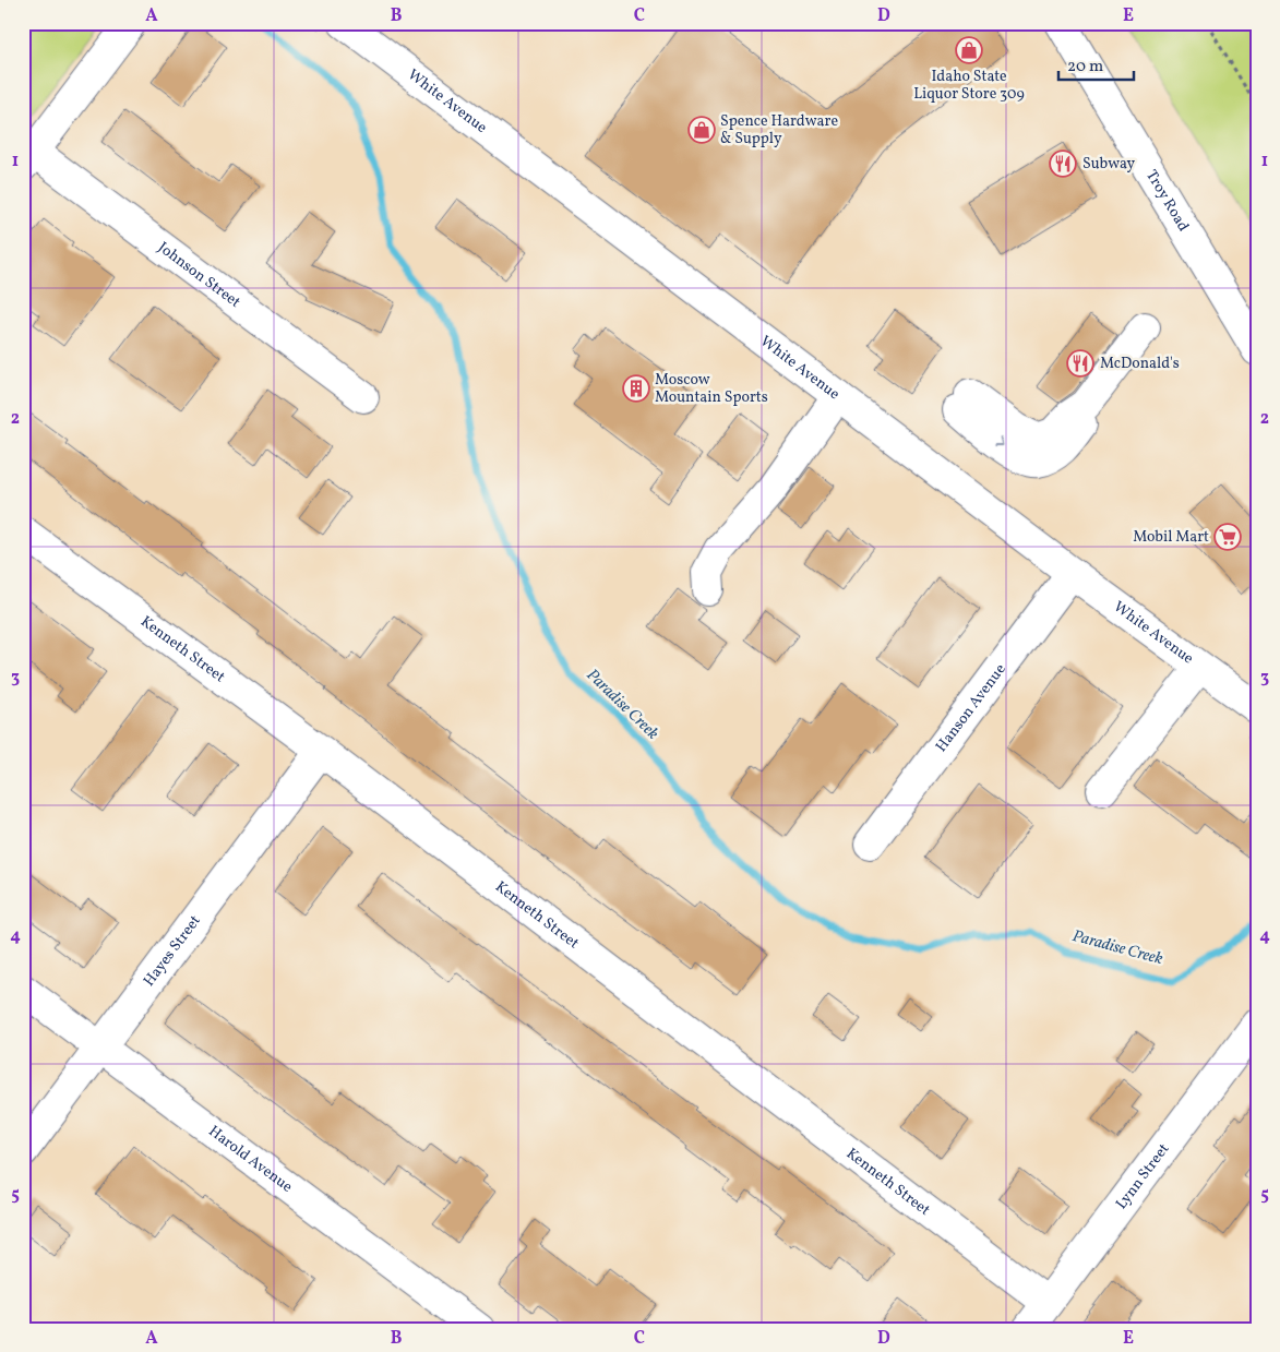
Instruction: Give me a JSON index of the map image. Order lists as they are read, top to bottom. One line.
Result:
{"streets":{"street":["White Avenue","Troy Road","Johnson Street","Kenneth Street","Hanson Avenue","Hayes Street","Harold Avenue","Lynn Street"]},"crossings":[["White Avenue","Hanson Avenue"],["Kenneth Street","Hayes Street"],["Kenneth Street","Lynn Street"],["Hayes Street","Harold Avenue"]],"water":["Paradise Creek"],"places":{"shop":["Idaho State Liquor Store 309","Spence Hardware & Supply"],"restaurant":["Subway","McDonald's"],"building":["Moscow Mountain Sports"],"supermarket":["Mobil Mart"]},"scale_bar":"20 m","grid":{"columns":["A","B","C","D","E"],"rows":["1","2","3","4","5"]}}
